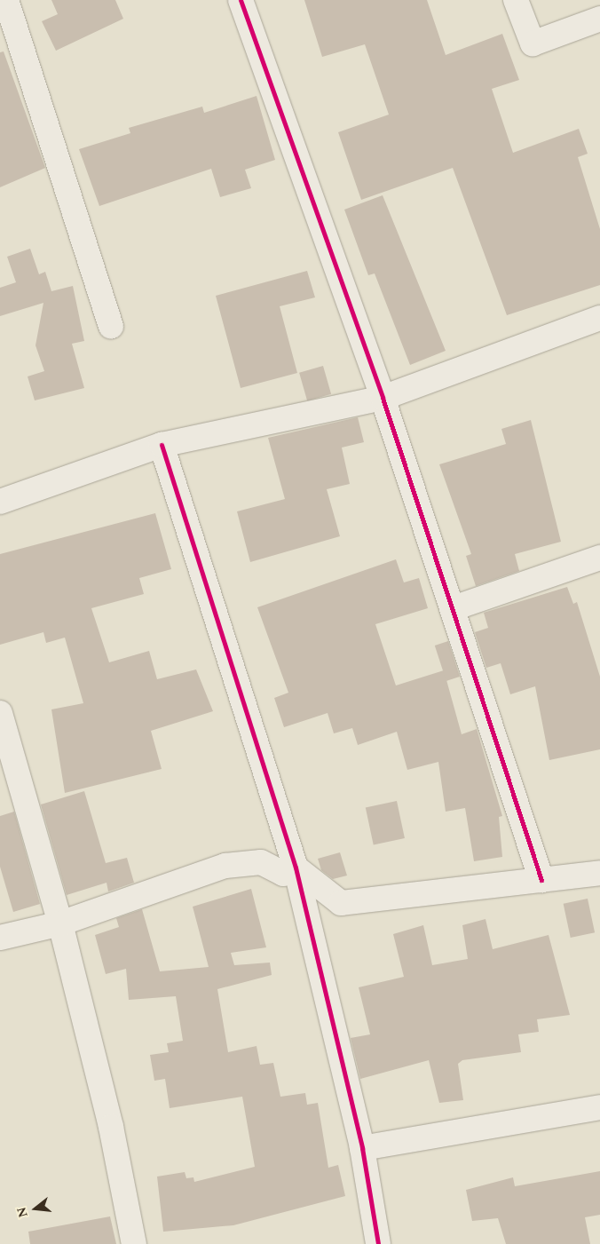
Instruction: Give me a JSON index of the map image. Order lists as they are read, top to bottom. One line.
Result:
{"north":"left"}
